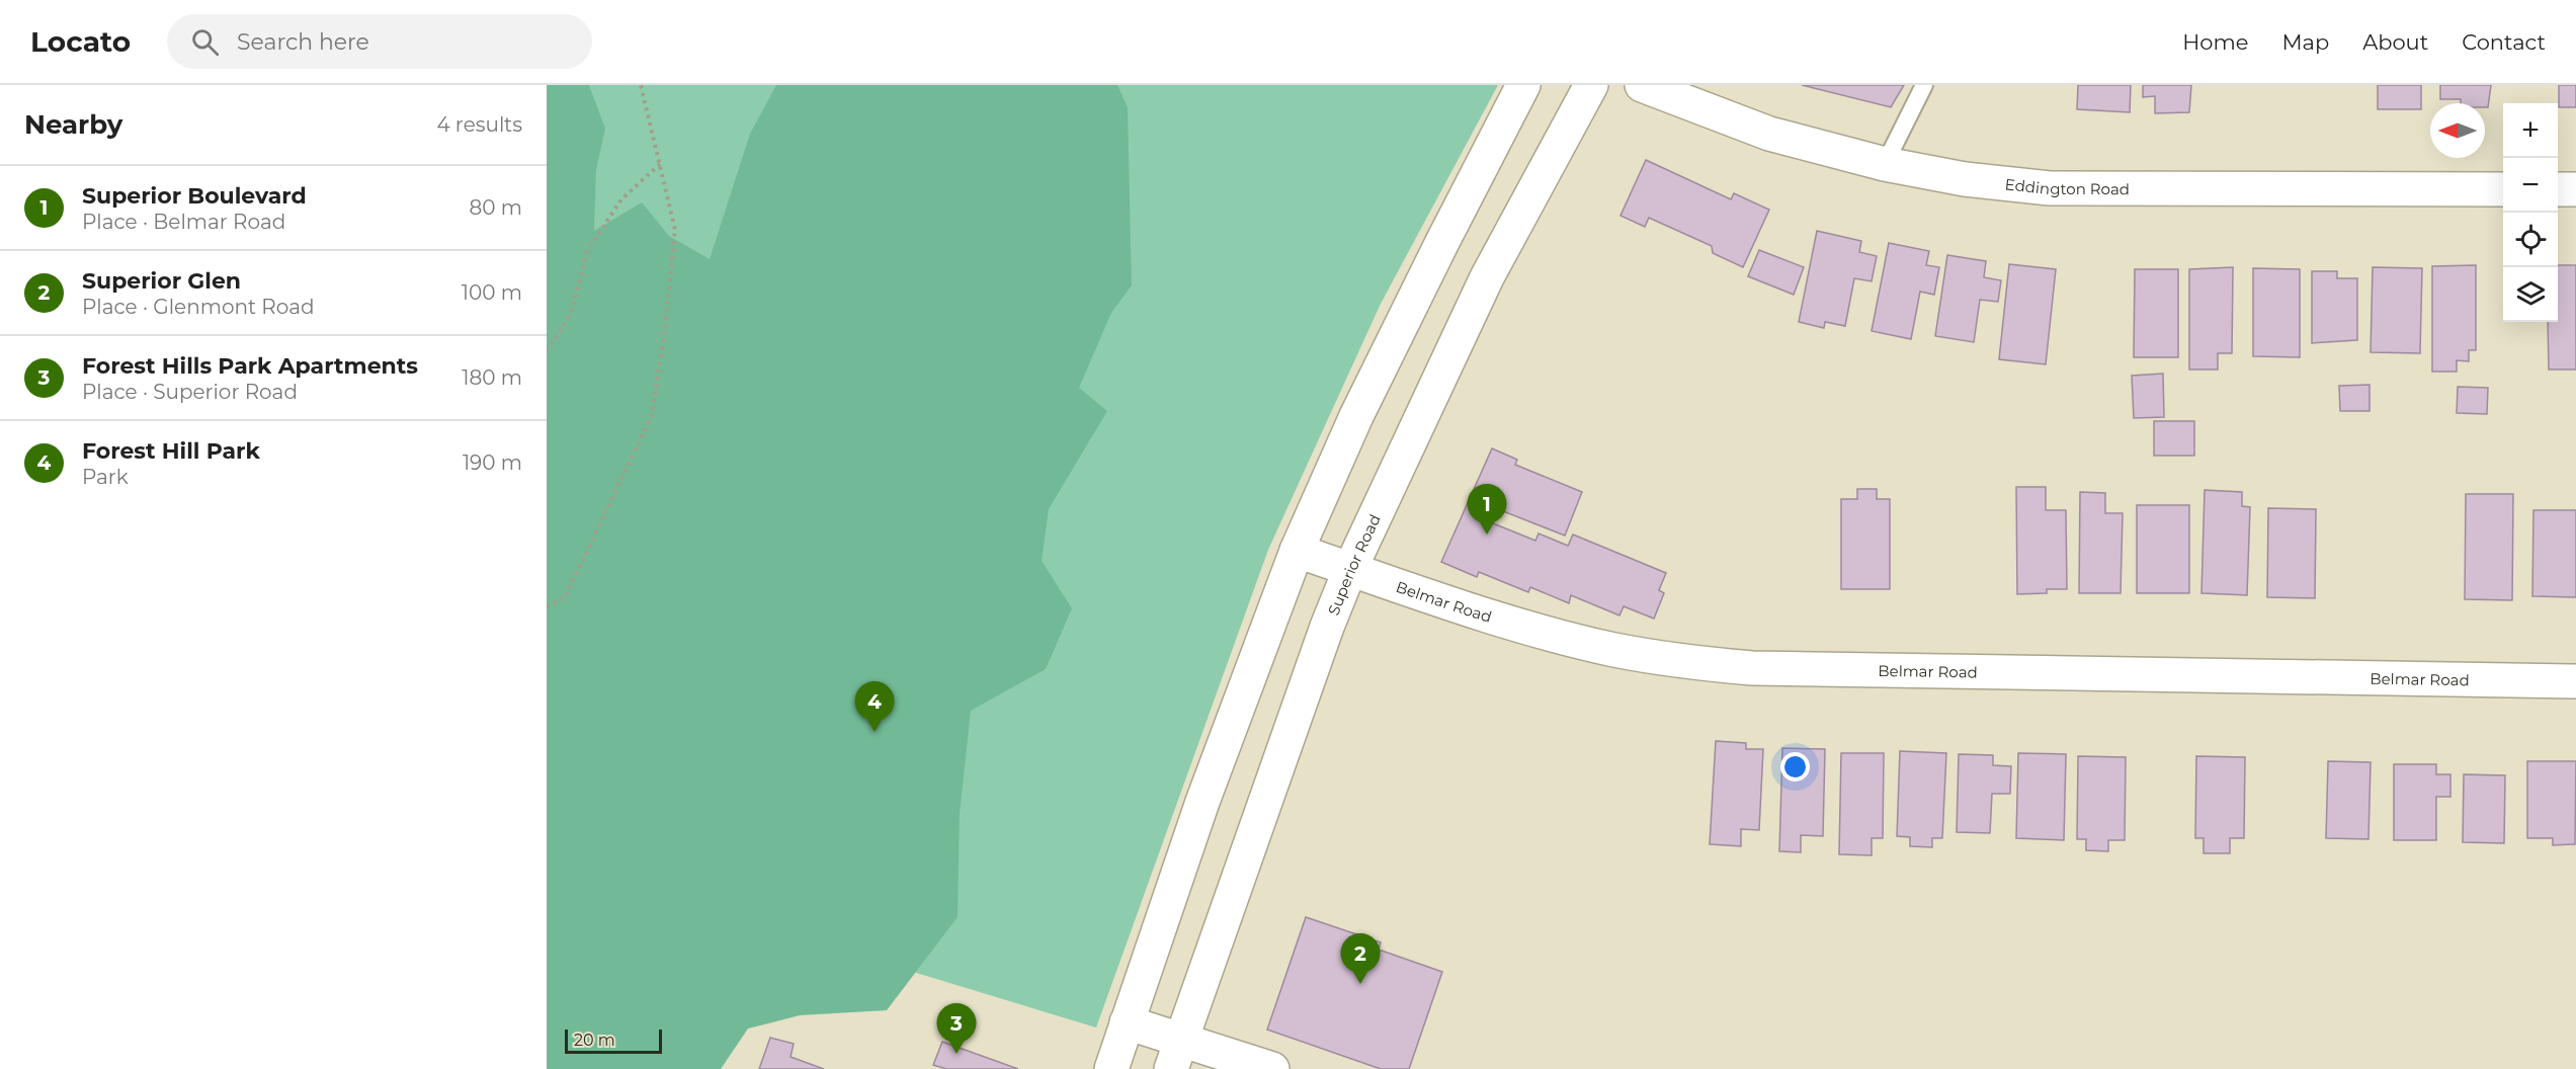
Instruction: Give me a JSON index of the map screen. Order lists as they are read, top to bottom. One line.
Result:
{"streets":{"street":["Eddington Road","Superior Road","Belmar Road"]},"crossings":[["Superior Road","Belmar Road"]],"scale_bar":"20 m","north":"left","page":{"header":"Locato","search":"Search here","nav":["Home","Map","About","Contact"],"heading":["Nearby","4 results"],"map_buttons":["+","−"],"list":[{"mark":"1","name":"Superior Boulevard","note":"Place · Belmar Road","value":"80 m"},{"mark":"2","name":"Superior Glen","note":"Place · Glenmont Road","value":"100 m"},{"mark":"3","name":"Forest Hills Park Apartments","note":"Place · Superior Road","value":"180 m"},{"mark":"4","name":"Forest Hill Park","note":"Park","value":"190 m"}],"pins":["1","4","2","3"],"scale":"20 m"}}
